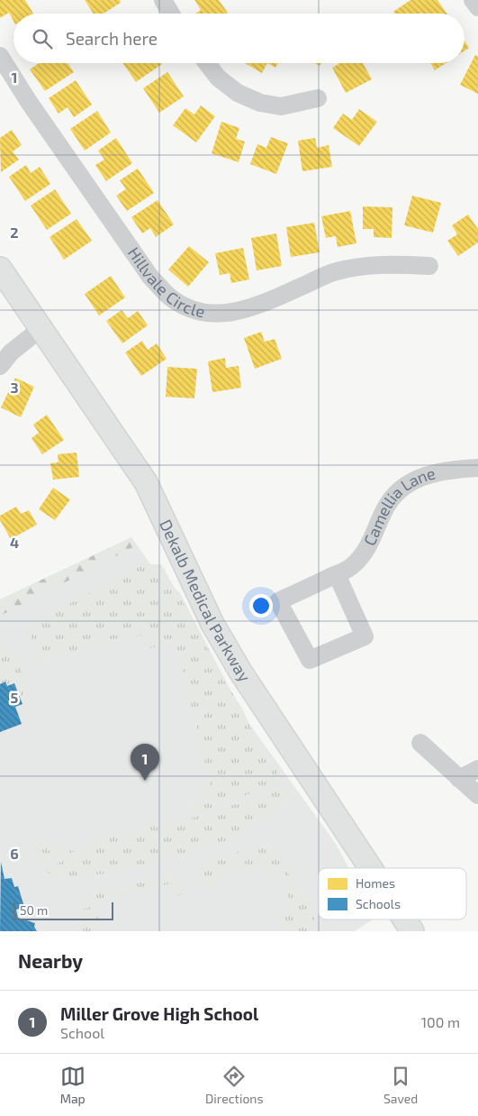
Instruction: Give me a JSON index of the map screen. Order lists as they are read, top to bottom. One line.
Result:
{"streets":{"main road":["Dekalb Medical Parkway"],"street":["Hillvale Circle","Camellia Lane"]},"legend":["Homes","Schools"],"scale_bar":"50 m","page":{"search":"Search here","pins":"1","scale":"50 m","heading":"Nearby","list":[{"mark":"1","name":"Miller Grove High School","note":"School","value":"100 m"}],"nav":["Map","Directions","Saved"]},"grid":{"rows":["1","2","3","4","5","6"]}}
